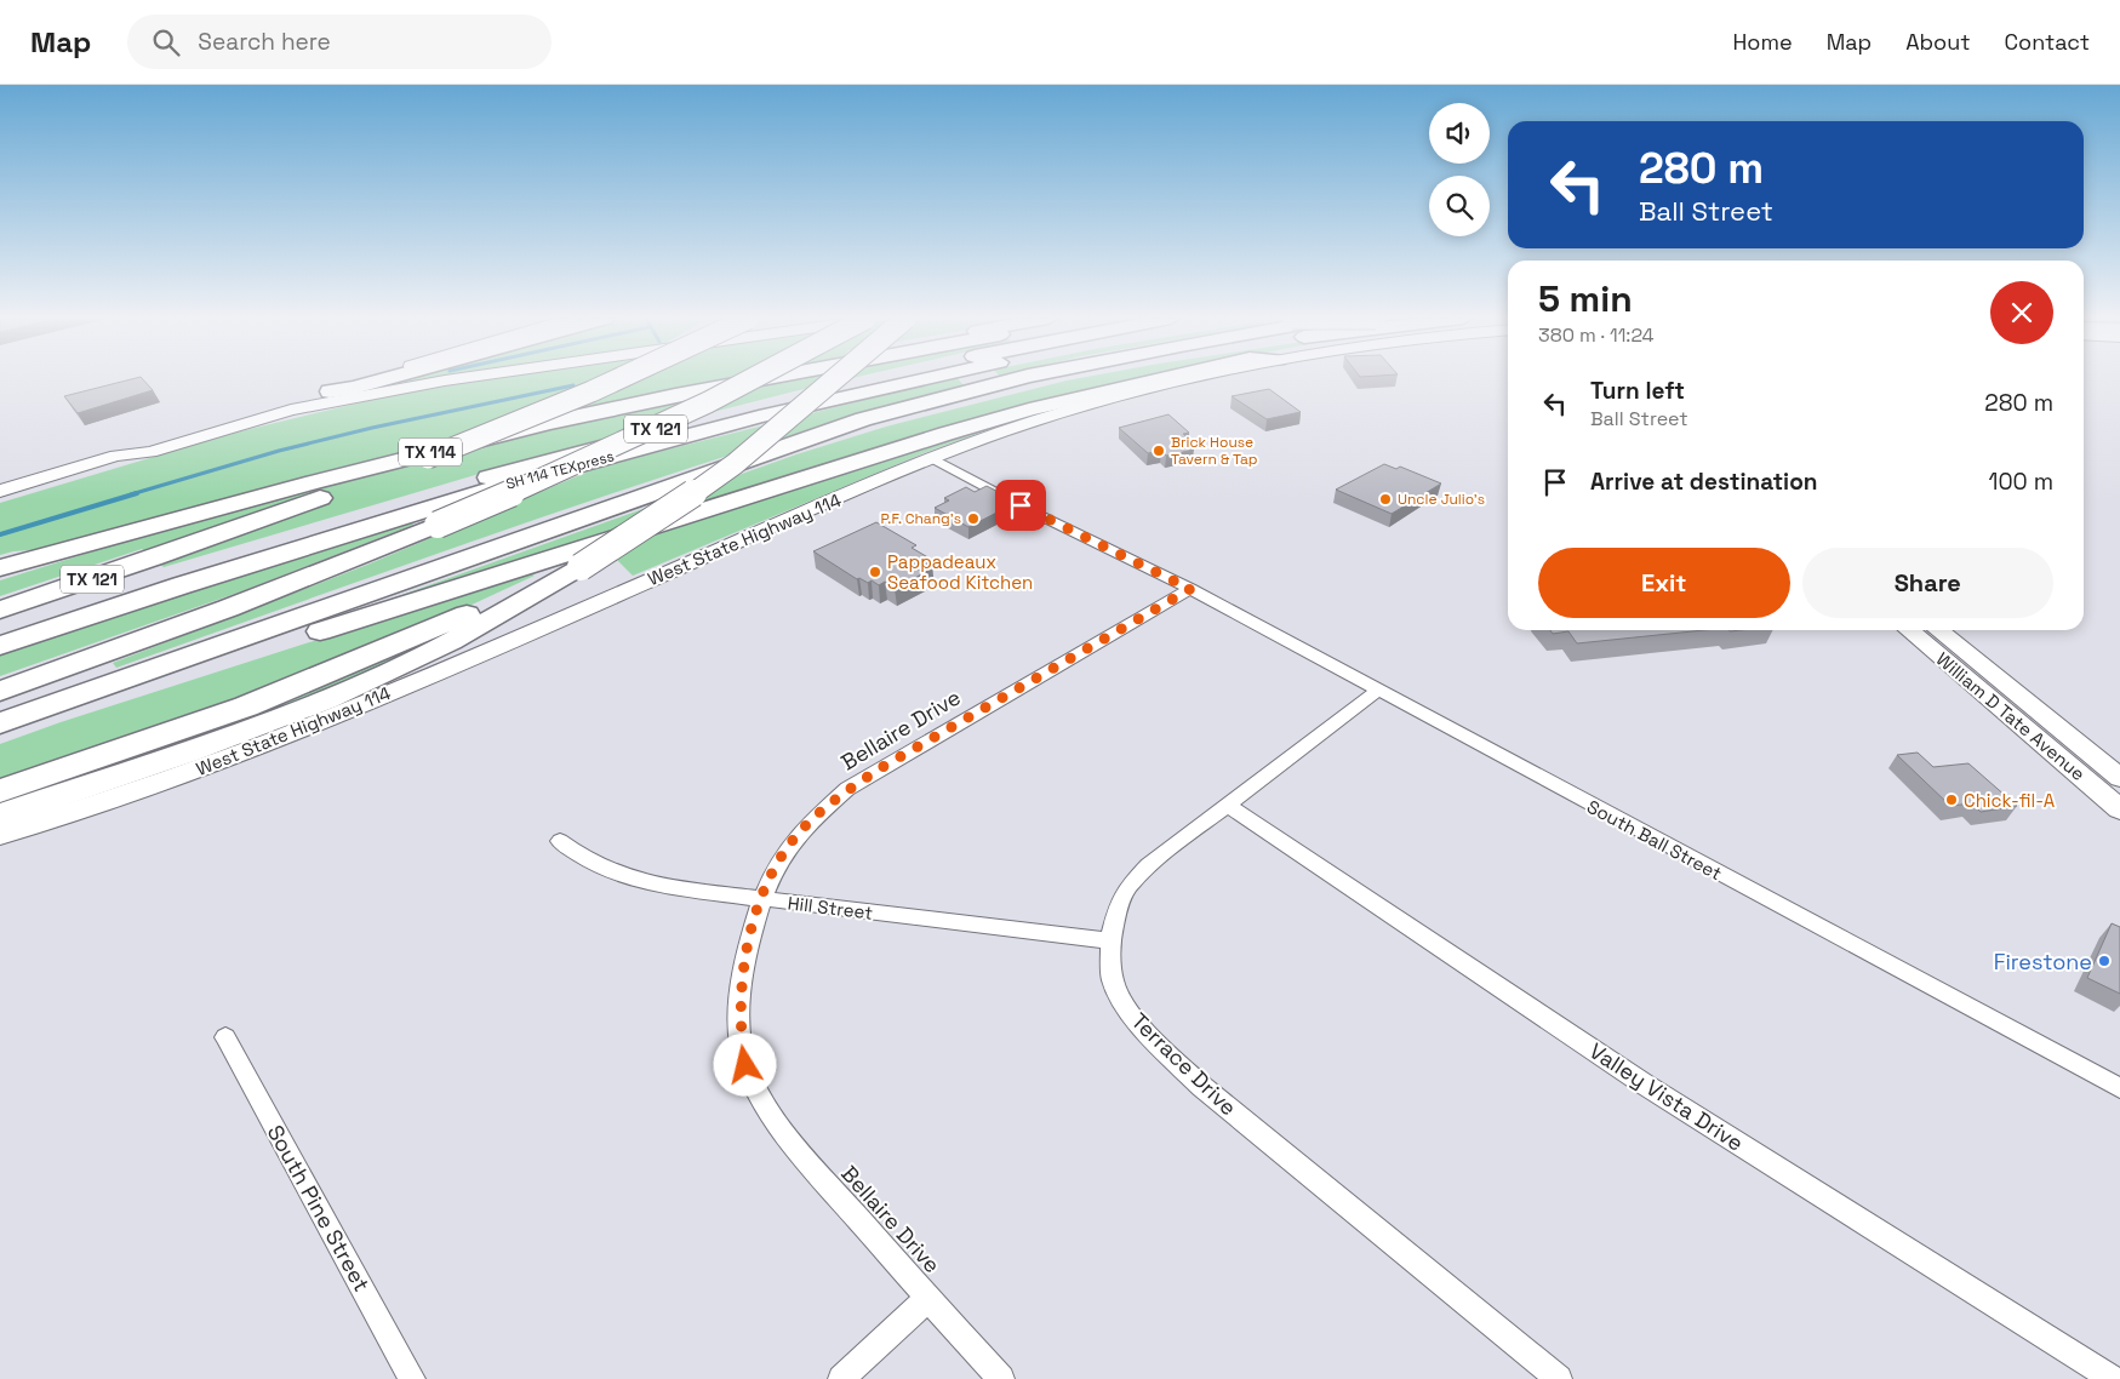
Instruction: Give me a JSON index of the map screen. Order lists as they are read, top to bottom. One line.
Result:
{"streets":{"highway":["TX 121","TX 114","SH 114 TEXpress"],"main road":["West State Highway 114","William D Tate Avenue"],"street":["Bellaire Drive","South Ball Street","Hill Street","Terrace Drive","Valley Vista Drive","South Pine Street"]},"crossings":[["West State Highway 114","South Ball Street"],["Bellaire Drive","South Ball Street"],["Bellaire Drive","Hill Street"],["South Ball Street","Terrace Drive"],["Hill Street","Terrace Drive"],["Terrace Drive","Valley Vista Drive"]],"places":["Brick House Tavern & Tap","Uncle Julio's","P.F. Chang's","Pappadeaux Seafood Kitchen","Chick-fil-A","Firestone"],"page":{"header":"Map","search":"Search here","nav":["Home","Map","About","Contact"],"turn":["280 m","Ball Street"],"heading":["5 min","380 m · 11:24"],"list":[{"name":"Turn left","note":"Ball Street","value":"280 m"},{"name":"Arrive at destination","value":"100 m"}],"buttons":["Exit","Share"]}}
